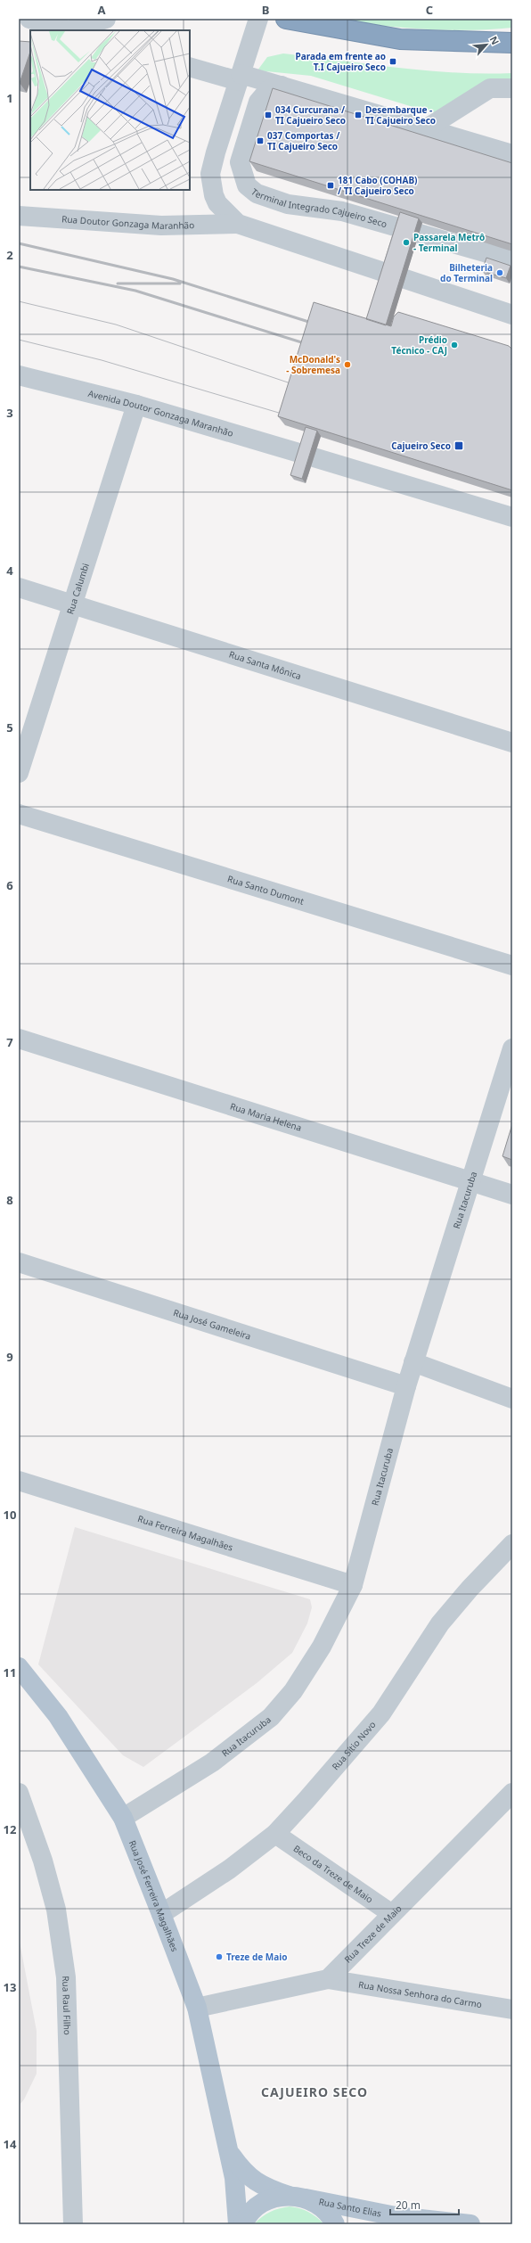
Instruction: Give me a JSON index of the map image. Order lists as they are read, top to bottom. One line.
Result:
{"streets":{"main road":["Rua José Ferreira Magalhães","Rua Santo Elias"],"street":["Terminal Integrado Cajueiro Seco","Rua Doutor Gonzaga Maranhão","Avenida Doutor Gonzaga Maranhão","Rua Calumbi","Rua Santa Mônica","Rua Santo Dumont","Rua Maria Helena","Rua Itacuruba","Rua José Gameleira","Rua Ferreira Magalhães","Rua Sítio Novo","Beco da Treze de Maio","Rua Treze de Maio","Rua Nossa Senhora do Carmo","Rua Raul Filho"]},"crossings":[["Avenida Doutor Gonzaga Maranhão","Rua Calumbi"],["Rua Calumbi","Rua Santa Mônica"],["Rua Maria Helena","Rua Itacuruba"],["Rua Itacuruba","Rua José Gameleira"],["Rua Itacuruba","Rua Ferreira Magalhães"],["Rua Itacuruba","Rua José Ferreira Magalhães"],["Rua Sítio Novo","Beco da Treze de Maio"],["Rua Sítio Novo","Rua José Ferreira Magalhães"],["Beco da Treze de Maio","Rua Treze de Maio"],["Rua José Ferreira Magalhães","Rua Santo Elias"],["Rua Treze de Maio","Rua Nossa Senhora do Carmo"]],"districts":["CAJUEIRO SECO"],"places":{"transit":["Parada em frente ao T.I Cajueiro Seco","034 Curcurana / TI Cajueiro Seco","Desembarque - TI Cajueiro Seco","037 Comportas / TI Cajueiro Seco","181 Cabo (COHAB) / TI Cajueiro Seco","Cajueiro Seco"],"other":["Passarela Metrô - Terminal","Bilheteria do Terminal","Prédio Técnico - CAJ","McDonald's - Sobremesa","Treze de Maio"]},"scale_bar":"20 m","north":"top right","grid":{"columns":["A","B","C"],"rows":["1","2","3","4","5","6","7","8","9","10","11","12","13","14"]}}
